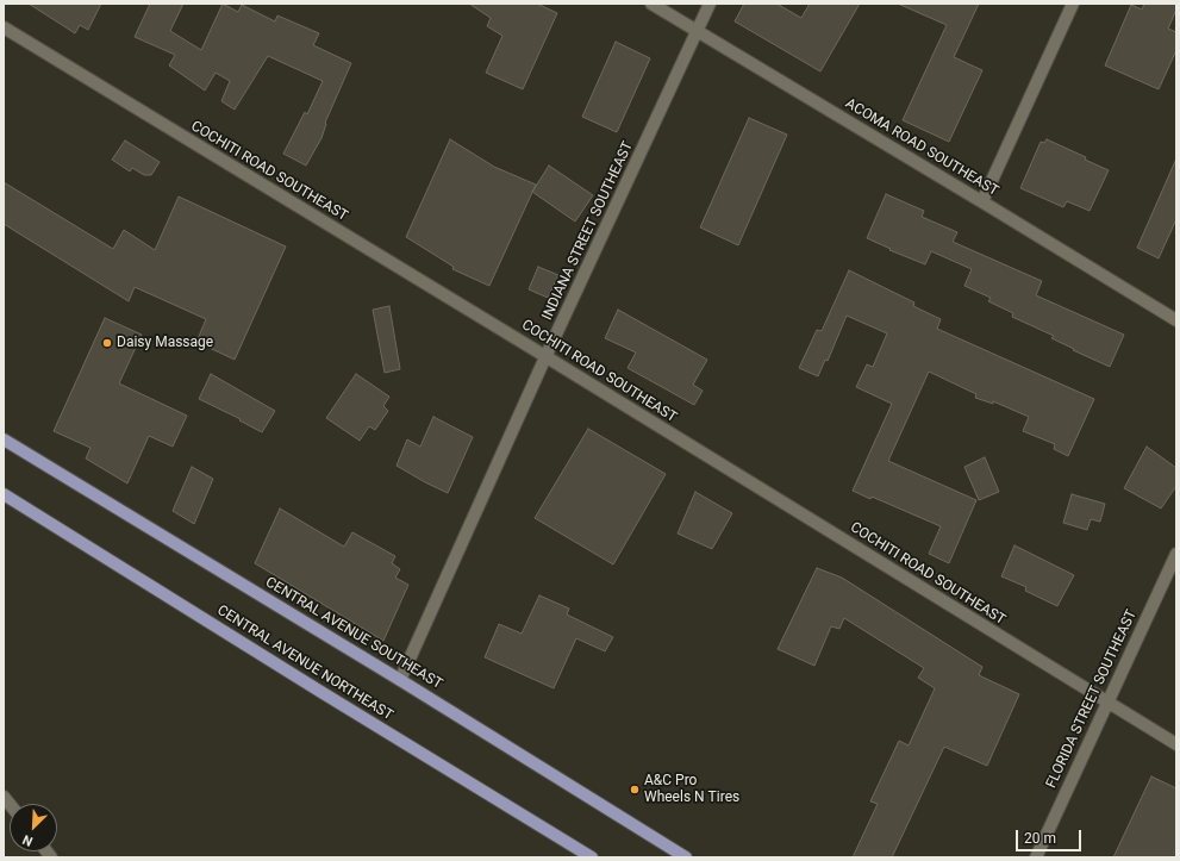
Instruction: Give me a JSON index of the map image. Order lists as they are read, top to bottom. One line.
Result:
{"streets":{"main road":["CENTRAL AVENUE SOUTHEAST","CENTRAL AVENUE NORTHEAST"],"street":["ACOMA ROAD SOUTHEAST","COCHITI ROAD SOUTHEAST","INDIANA STREET SOUTHEAST","FLORIDA STREET SOUTHEAST"]},"crossings":[["ACOMA ROAD SOUTHEAST","INDIANA STREET SOUTHEAST"],["COCHITI ROAD SOUTHEAST","INDIANA STREET SOUTHEAST"],["COCHITI ROAD SOUTHEAST","FLORIDA STREET SOUTHEAST"],["INDIANA STREET SOUTHEAST","CENTRAL AVENUE SOUTHEAST"]],"places":["Daisy Massage","A&C Pro Wheels N Tires"],"scale_bar":"20 m","north":"bottom left"}
